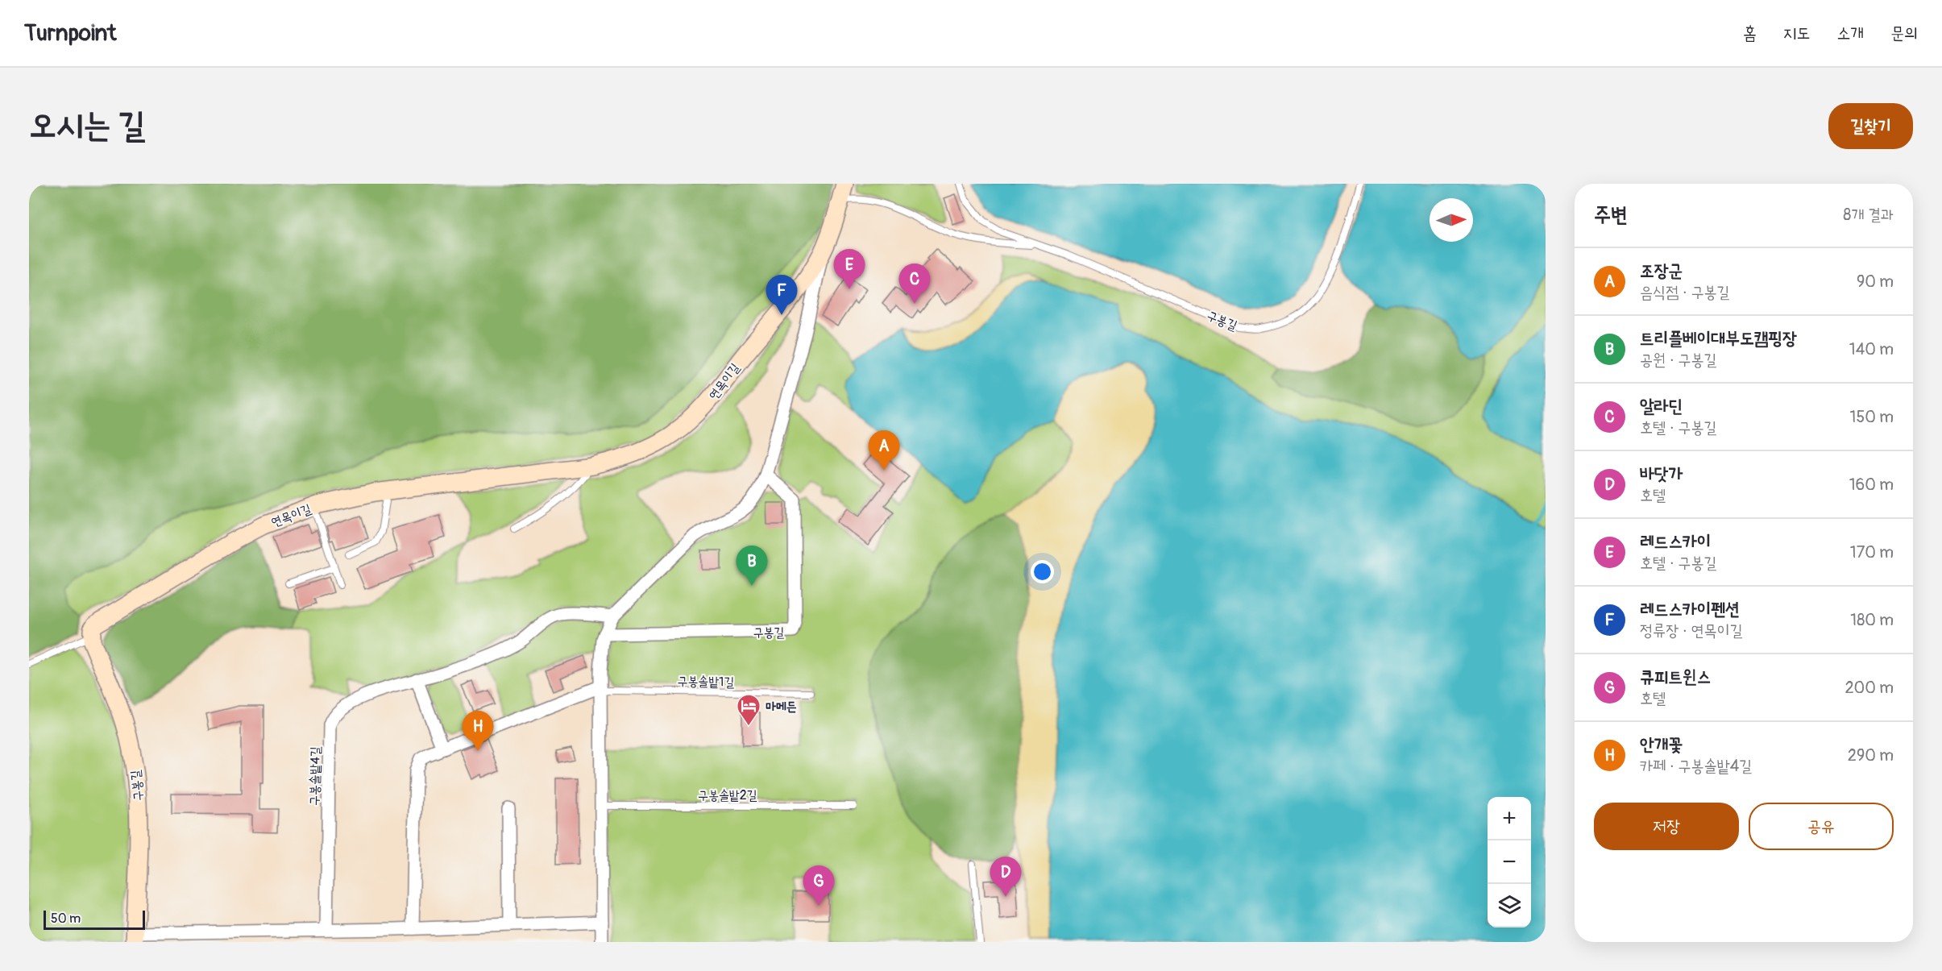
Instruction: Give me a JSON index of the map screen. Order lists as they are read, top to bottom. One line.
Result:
{"streets":{"street":["구봉길","연목이길","구봉솔밭4길"],"lane":["구봉솔밭1길","구봉솔밭2길"]},"crossings":[["구봉길","연목이길"]],"places":{"hotel":["마메든"]},"scale_bar":"50 m","north":"right","page":{"header":"Turnpoint","nav":["홈","지도","소개","문의"],"buttons":["길찾기",["저장","공유"]],"title":"오시는 길","heading":["주변","8개 결과"],"list":[{"mark":"A","name":"조장군","note":"음식점 · 구봉길","value":"90 m"},{"mark":"B","name":"트리플베이대부도캠핑장","note":"공원 · 구봉길","value":"140 m"},{"mark":"C","name":"알라딘","note":"호텔 · 구봉길","value":"150 m"},{"mark":"D","name":"바닷가","note":"호텔","value":"160 m"},{"mark":"E","name":"레드스카이","note":"호텔 · 구봉길","value":"170 m"},{"mark":"F","name":"레드스카이펜션","note":"정류장 · 연목이길","value":"180 m"},{"mark":"G","name":"큐피트윈스","note":"호텔","value":"200 m"},{"mark":"H","name":"안개꽃","note":"카페 · 구봉솔밭4길","value":"290 m"}],"pins":["E","C","F","A","B","H","D","G"],"map_buttons":["+","−"],"scale":"50 m"}}
